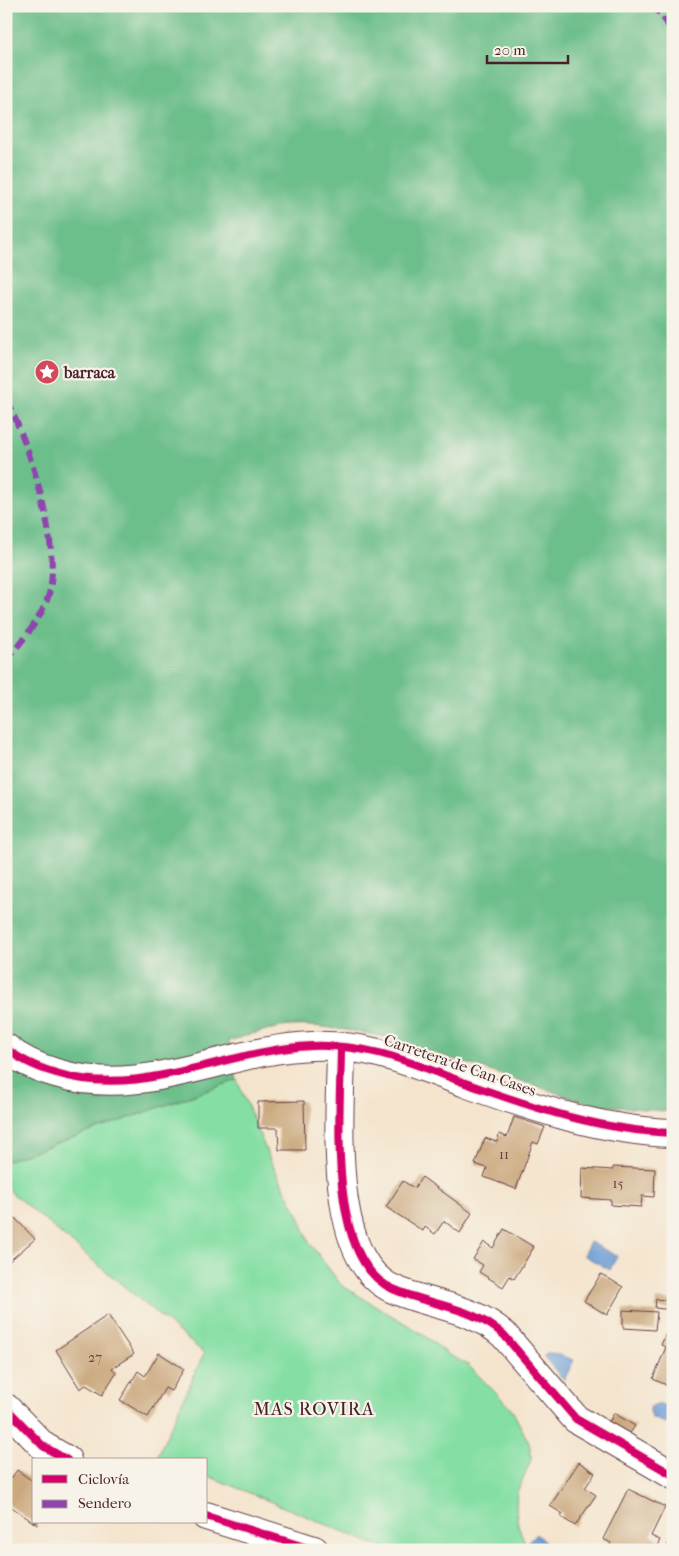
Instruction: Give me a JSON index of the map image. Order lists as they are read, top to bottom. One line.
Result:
{"streets":{"street":["Carretera de Can Cases"]},"districts":["MAS ROVIRA"],"places":{"place":["barraca"]},"house_numbers":["11","15","27"],"legend":["Ciclovía","Sendero"],"scale_bar":"20 m"}
